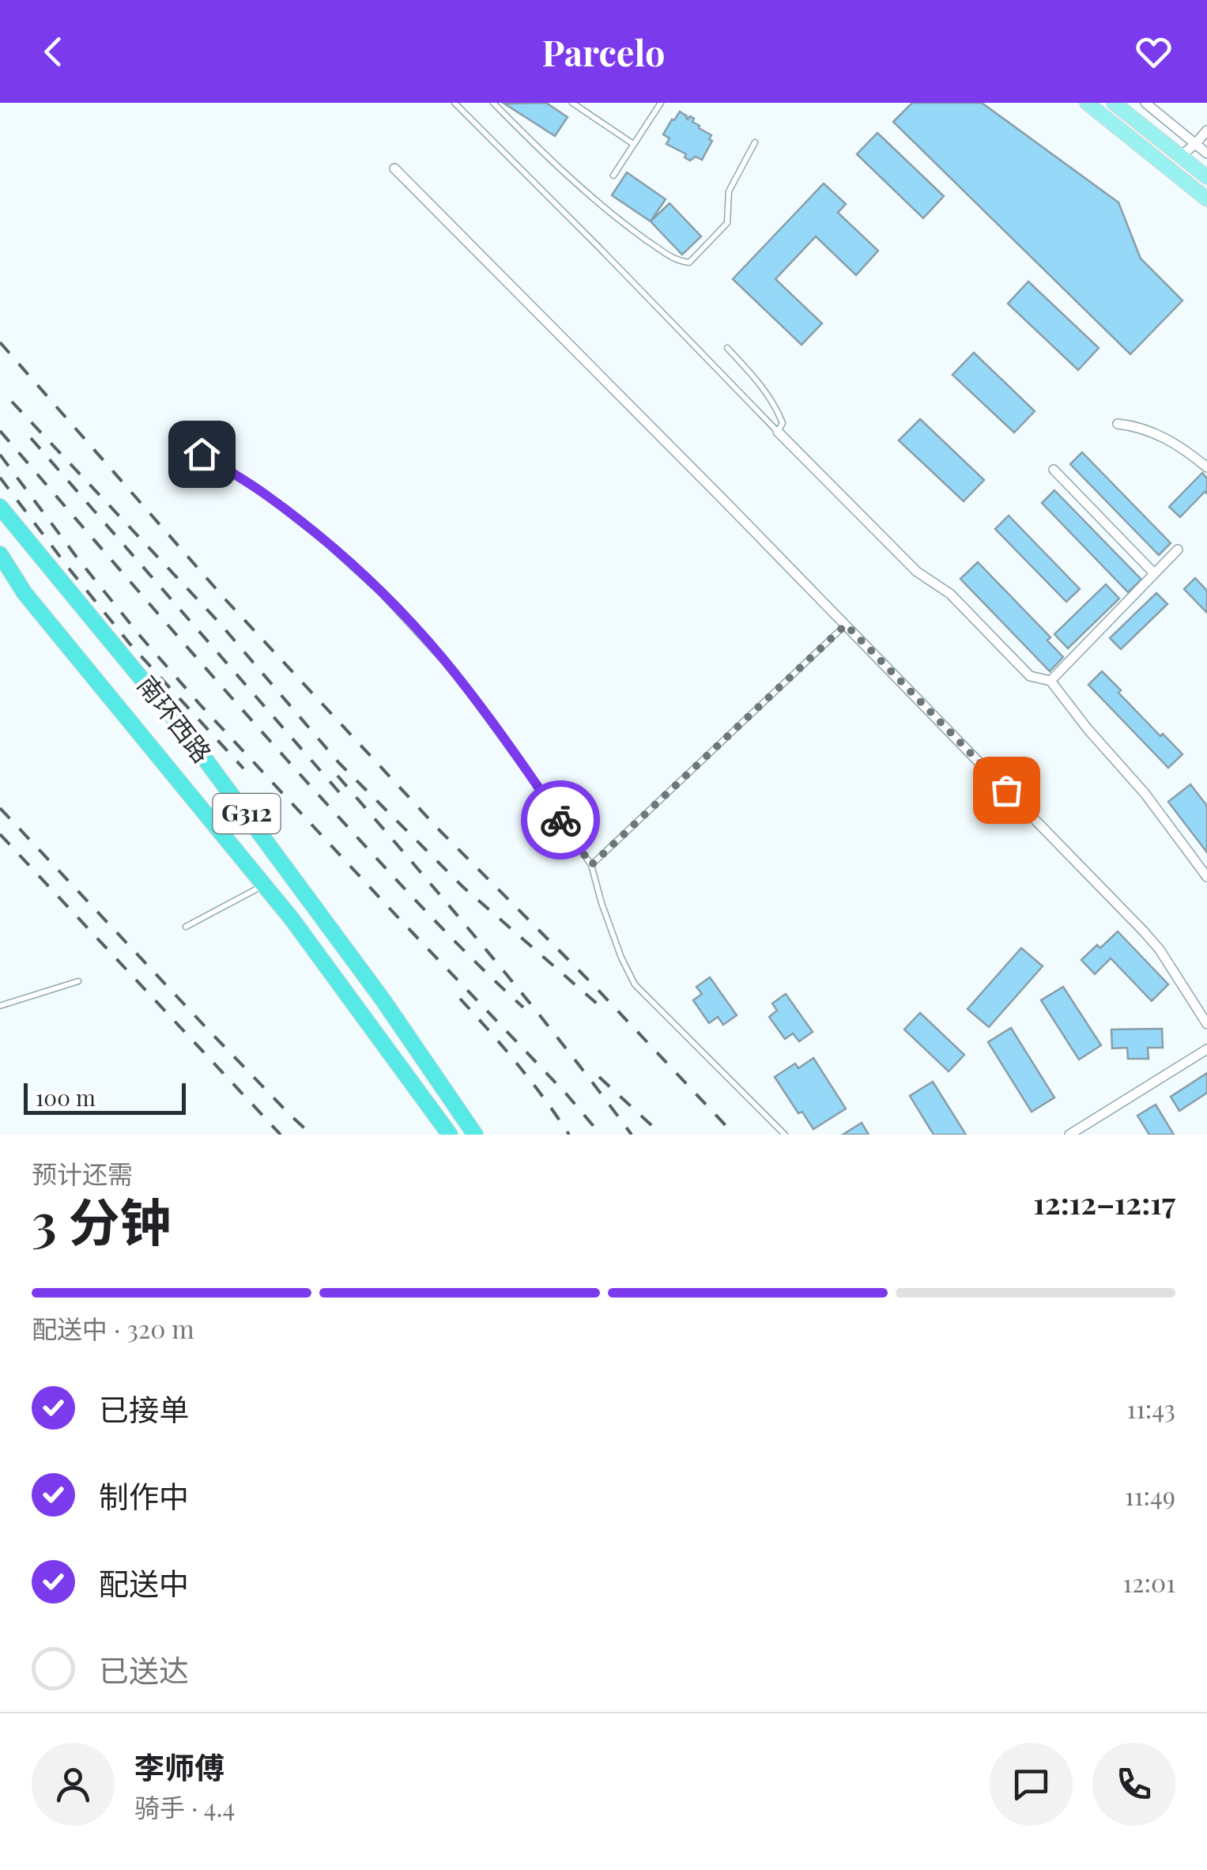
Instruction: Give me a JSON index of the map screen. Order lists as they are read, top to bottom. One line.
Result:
{"streets":{"highway":["南环西路","G312"]},"scale_bar":"100 m","page":{"header":"Parcelo","scale":"100 m","heading":["3 分钟","预计还需","12:12–12:17"],"panel":["李师傅","骑手 · 4.4"],"bar":"配送中 · 320 m","list":[["已接单","11:43"],["制作中","11:49"],["配送中","12:01"],"已送达"]}}
